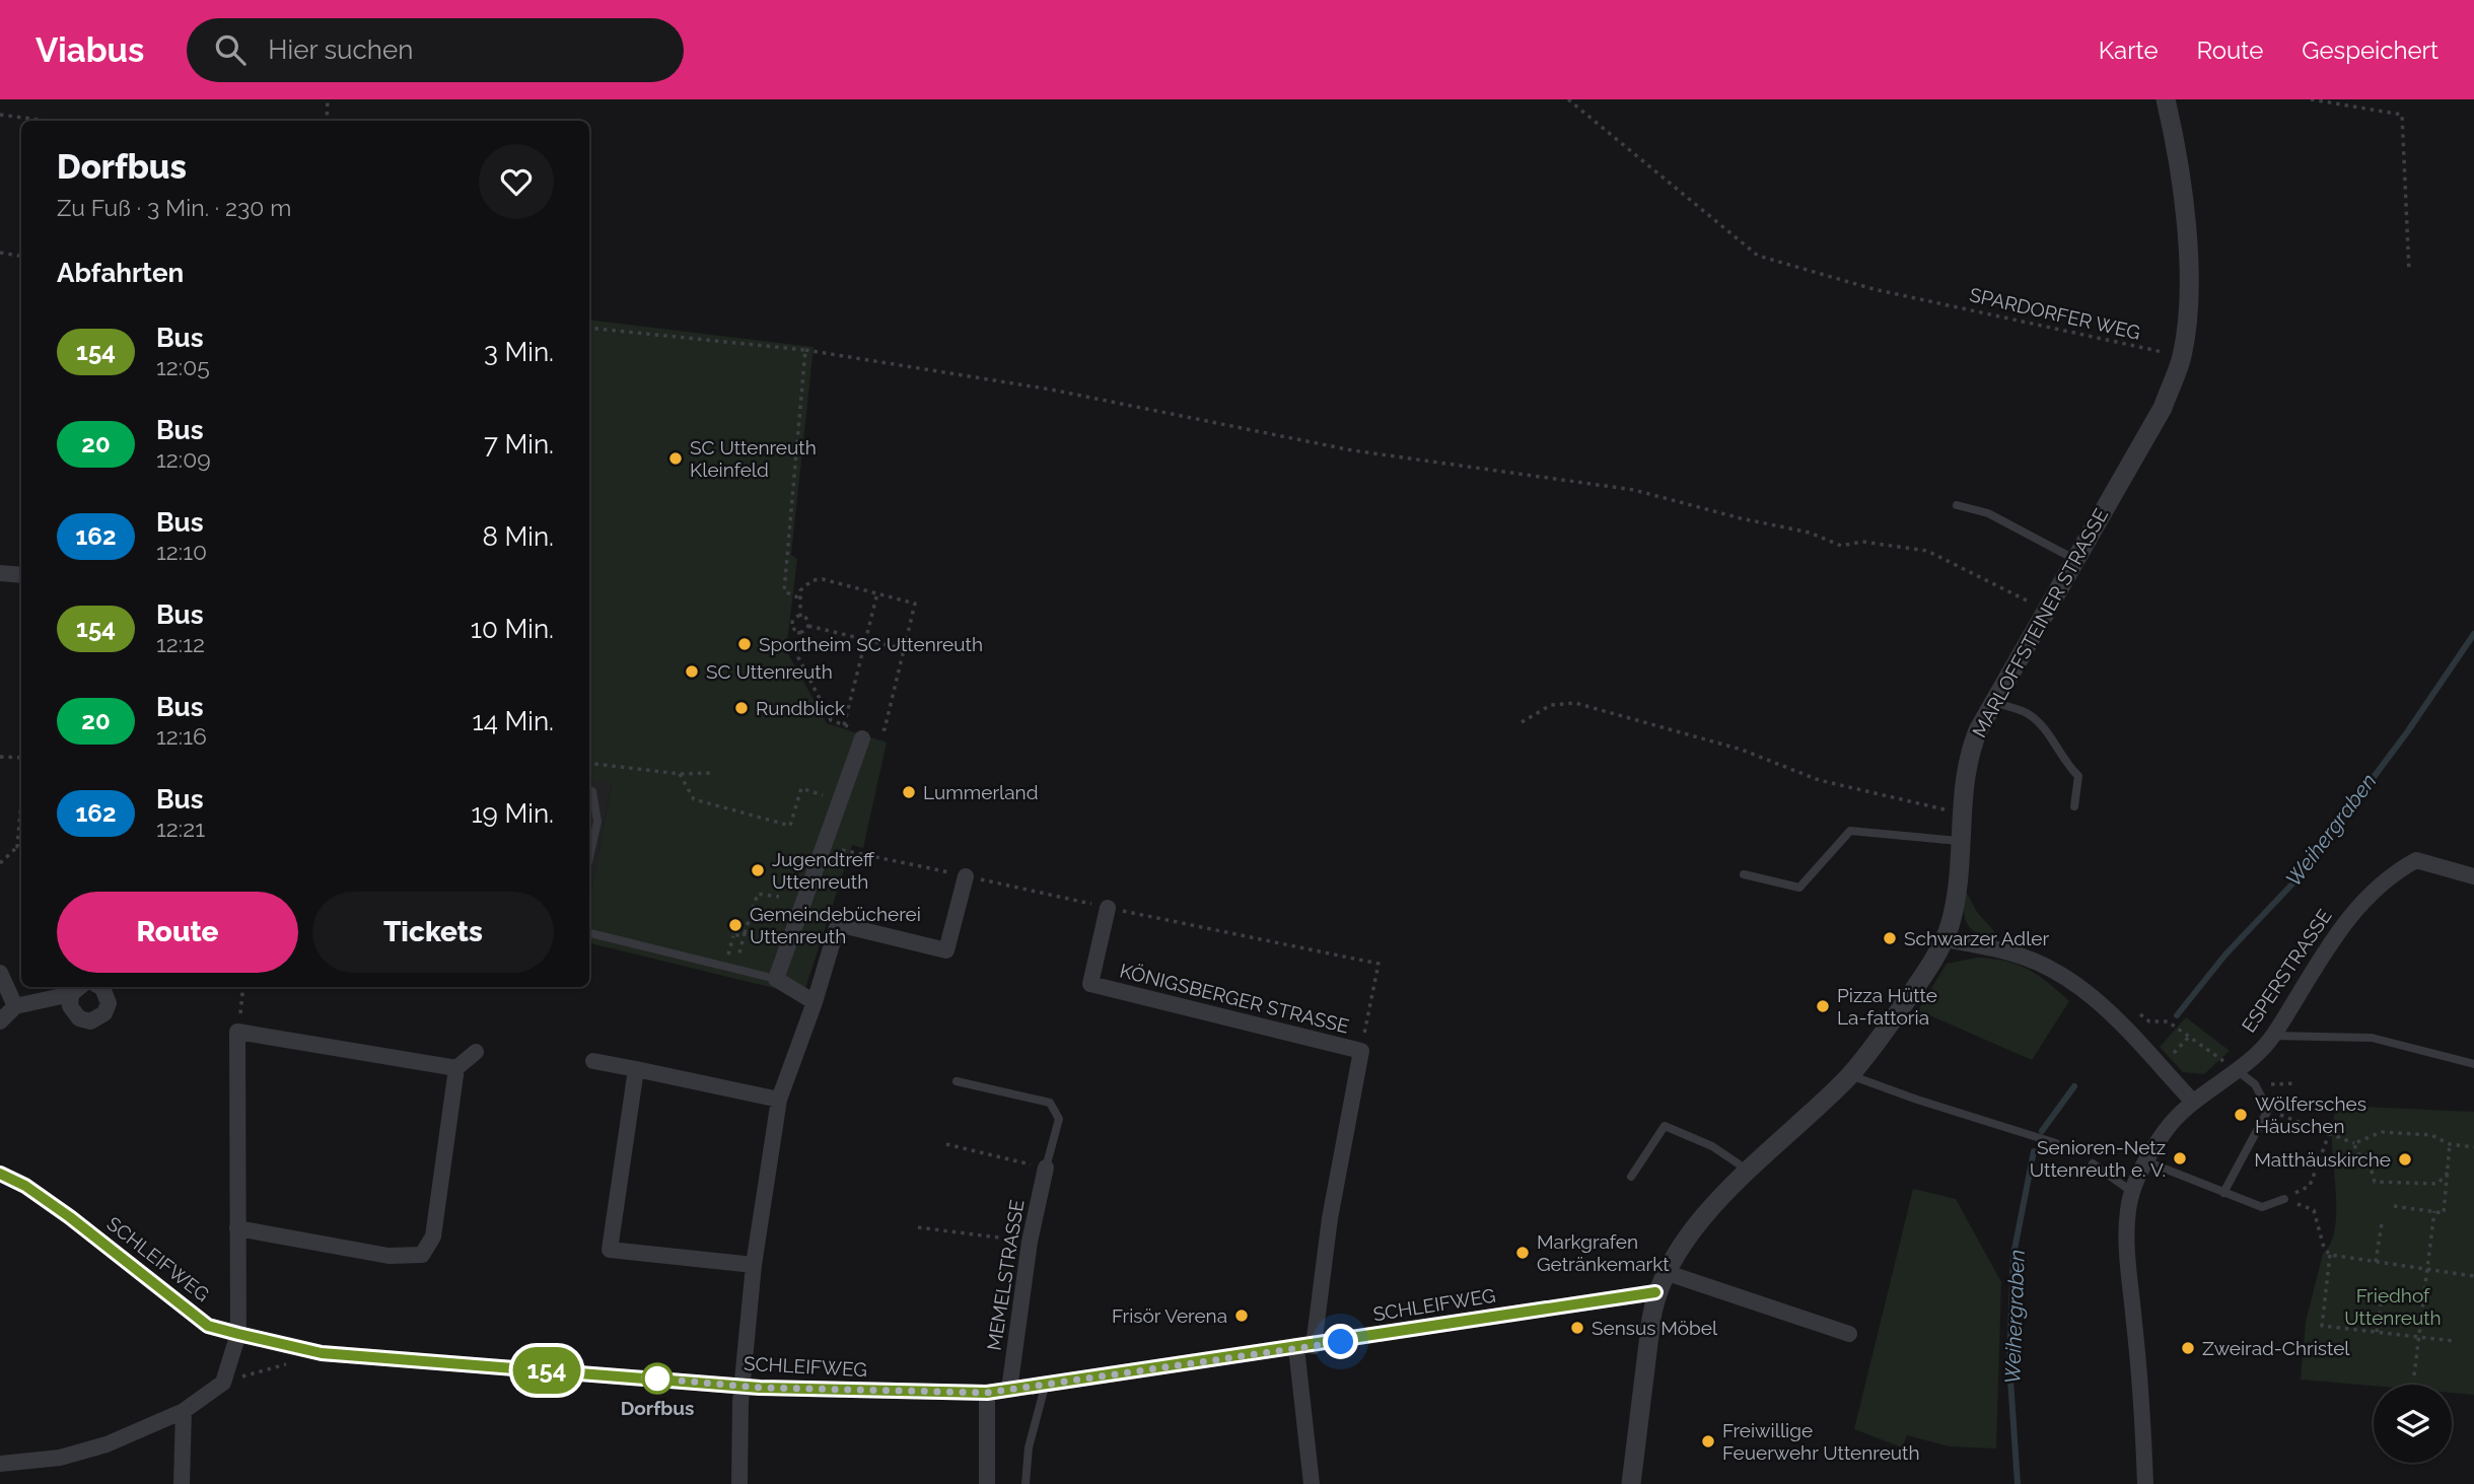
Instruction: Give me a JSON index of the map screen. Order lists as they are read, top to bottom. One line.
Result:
{"streets":{"street":["MARLOFFSTEINER STRASSE","ESPERSTRASSE","KÖNIGSBERGER STRASSE","SCHLEIFWEG","MEMELSTRASSE"],"path":["SPARDORFER WEG"]},"crossings":[["SPARDORFER WEG","MARLOFFSTEINER STRASSE"],["MARLOFFSTEINER STRASSE","SCHLEIFWEG"],["KÖNIGSBERGER STRASSE","SCHLEIFWEG"],["SCHLEIFWEG","MEMELSTRASSE"]],"water":["Weihergraben"],"parks":["Friedhof Uttenreuth"],"places":["SC Uttenreuth Kleinfeld","Sportheim SC Uttenreuth","SC Uttenreuth","Rundblick","Lummerland","Jugendtreff Uttenreuth","Gemeindebücherei Uttenreuth","Schwarzer Adler","Pizza Hütte La-fattoria","Wölfersches Häuschen","Senioren-Netz Uttenreuth e. V.","Matthäuskirche","Markgrafen Getränkemarkt","Frisör Verena","Sensus Möbel","Zweirad-Christel","Dorfbus","Freiwillige Feuerwehr Uttenreuth"],"lines":["bus line 154"],"page":{"header":"Viabus","search":"Hier suchen","nav":["Karte","Route","Gespeichert"],"on_map":"154","heading":[["Dorfbus","Zu Fuß · 3 Min. · 230 m"],"Abfahrten"],"list":[{"mark":"154","name":"Bus","note":"12:05","value":"3 Min."},{"mark":"20","name":"Bus","note":"12:09","value":"7 Min."},{"mark":"162","name":"Bus","note":"12:10","value":"8 Min."},{"mark":"154","name":"Bus","note":"12:12","value":"10 Min."},{"mark":"20","name":"Bus","note":"12:16","value":"14 Min."},{"mark":"162","name":"Bus","note":"12:21","value":"19 Min."}],"buttons":["Route","Tickets"]}}
